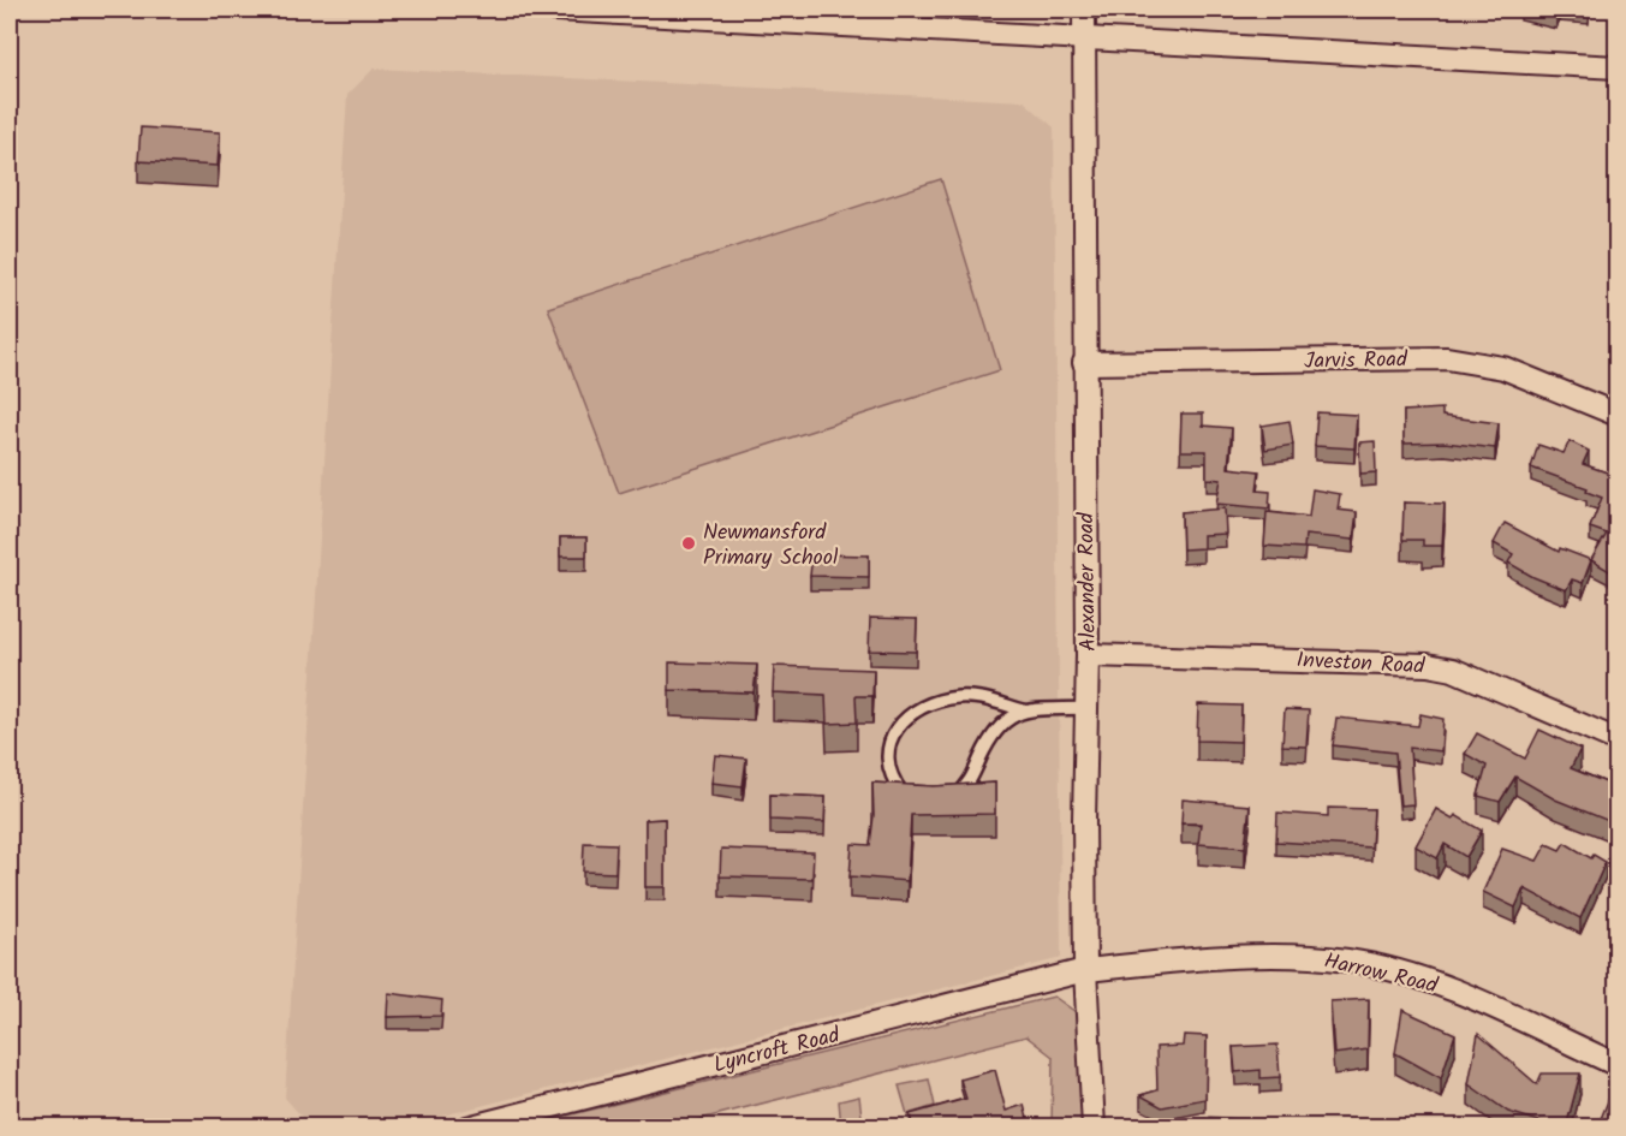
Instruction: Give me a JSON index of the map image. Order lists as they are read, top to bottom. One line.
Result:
{"streets":{"street":["Jarvis Road","Alexander Road","Investon Road","Harrow Road","Lyncroft Road"]},"crossings":[["Jarvis Road","Alexander Road"],["Alexander Road","Investon Road"],["Alexander Road","Harrow Road"],["Alexander Road","Lyncroft Road"],["Harrow Road","Lyncroft Road"]],"places":["Newmansford Primary School"]}
